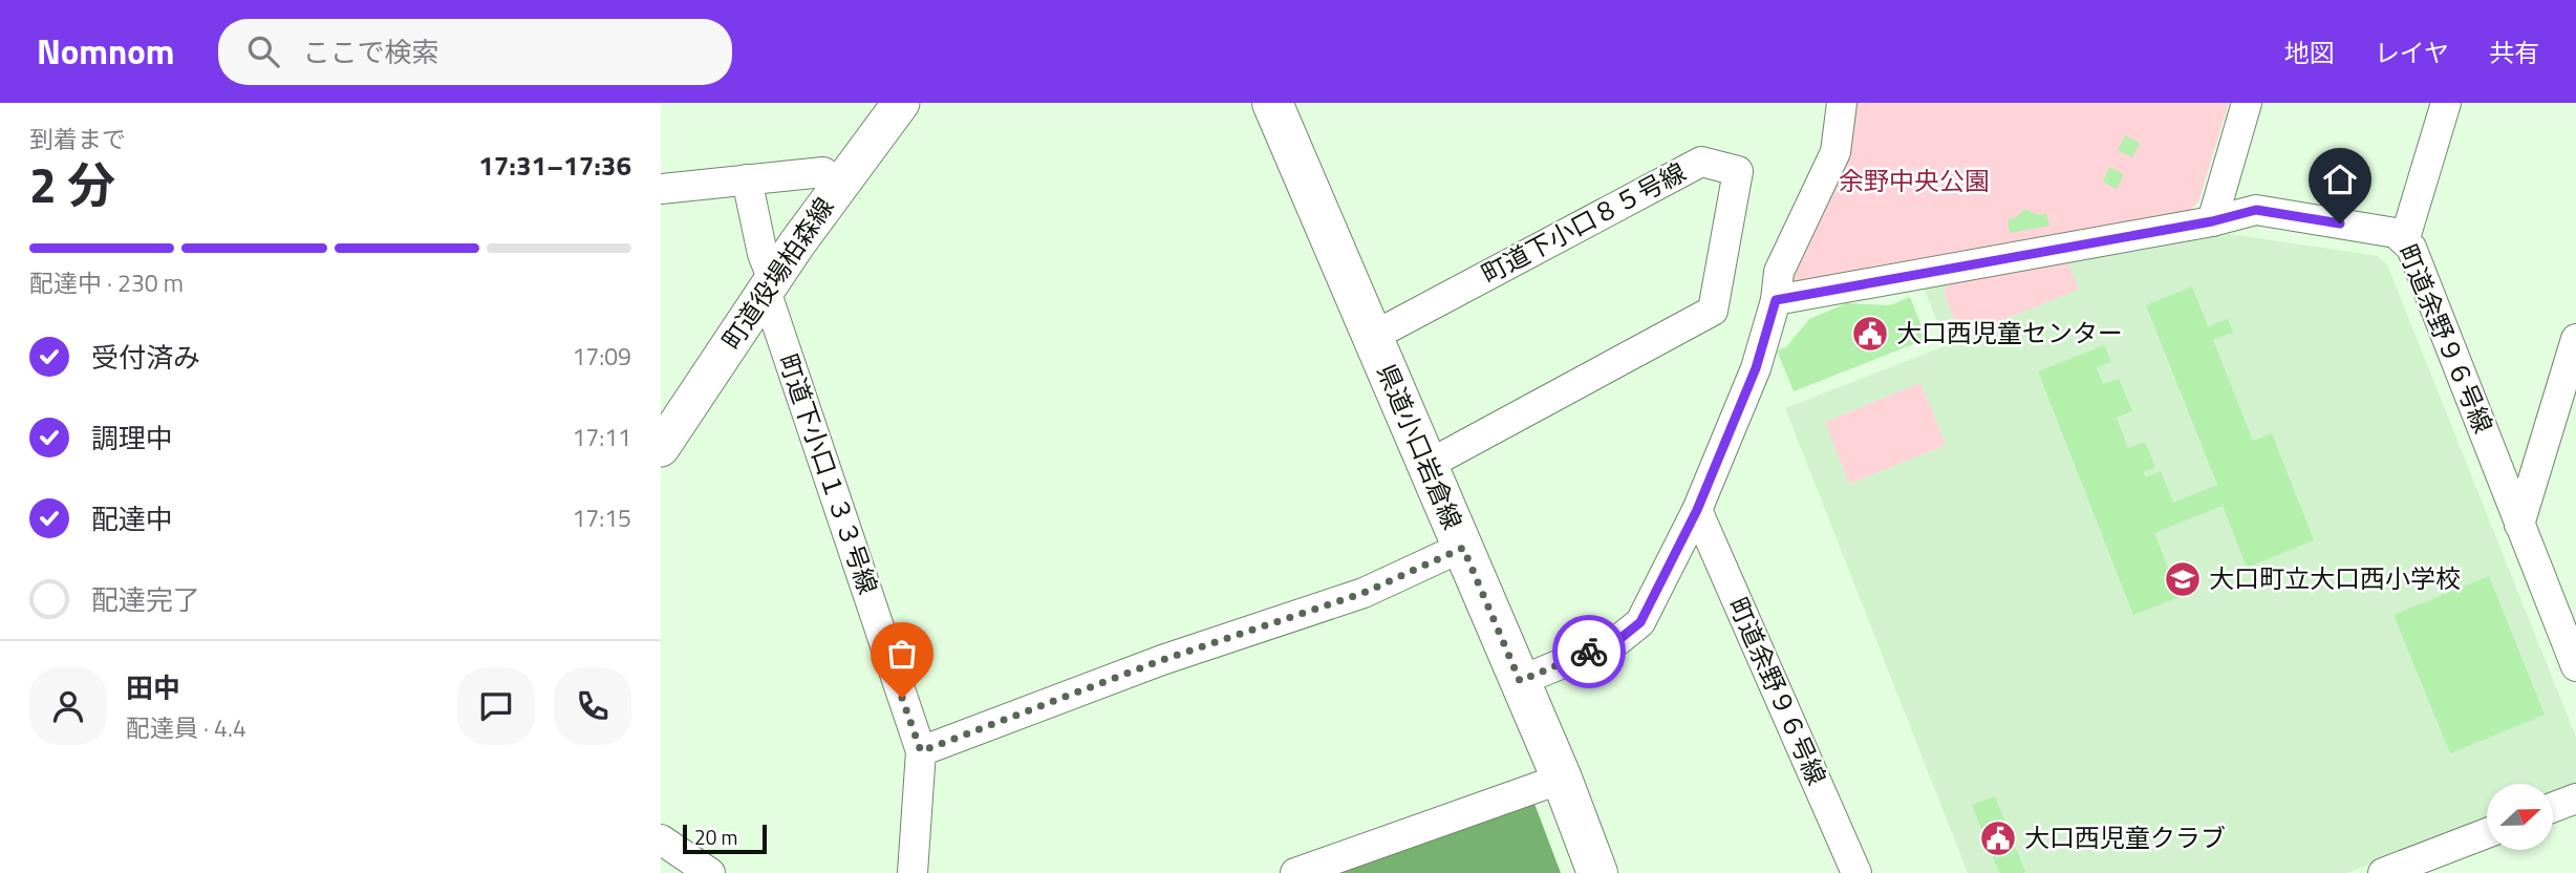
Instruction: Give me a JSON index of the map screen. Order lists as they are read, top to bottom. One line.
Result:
{"streets":{"main road":["県道小口岩倉線"],"street":["町道下小口８５号線","町道役場柏森線","町道余野９６号線","町道下小口１３３号線"]},"crossings":[["町道下小口８５号線","県道小口岩倉線"],["町道役場柏森線","町道下小口１３３号線"]],"parks":["余野中央公園"],"places":{"public building":["大口西児童センター","大口西児童クラブ"],"school or university":["大口町立大口西小学校"]},"scale_bar":"20 m","north":"right","page":{"header":"Nomnom","search":"ここで検索","nav":["地図","レイヤ","共有"],"heading":["2 分","到着まで","17:31–17:36"],"panel":["田中","配達員 · 4.4"],"bar":"配達中 · 230 m","list":[["受付済み","17:09"],["調理中","17:11"],["配達中","17:15"],"配達完了"],"scale":"20 m"}}
